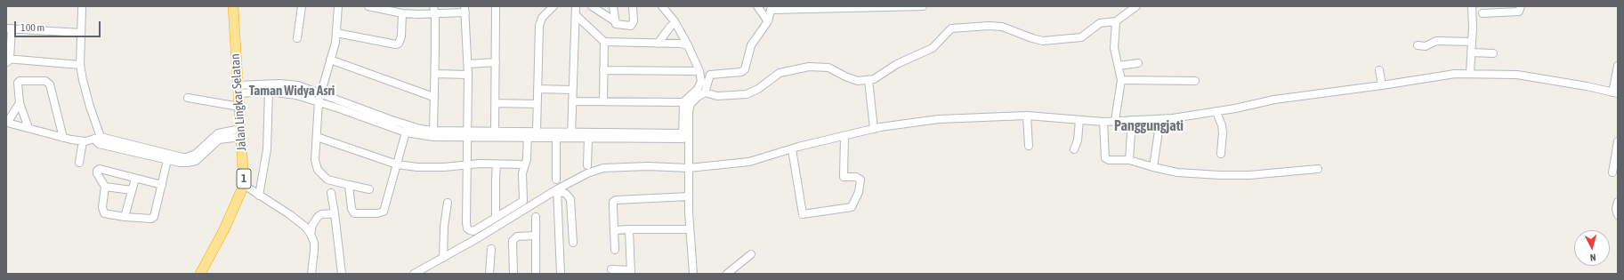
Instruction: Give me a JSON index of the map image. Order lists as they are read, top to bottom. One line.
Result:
{"streets":{"highway":["Jalan Lingkar Selatan","1"]},"districts":["Taman Widya Asri","Panggungjati"],"scale_bar":"100 m","north":"bottom"}
